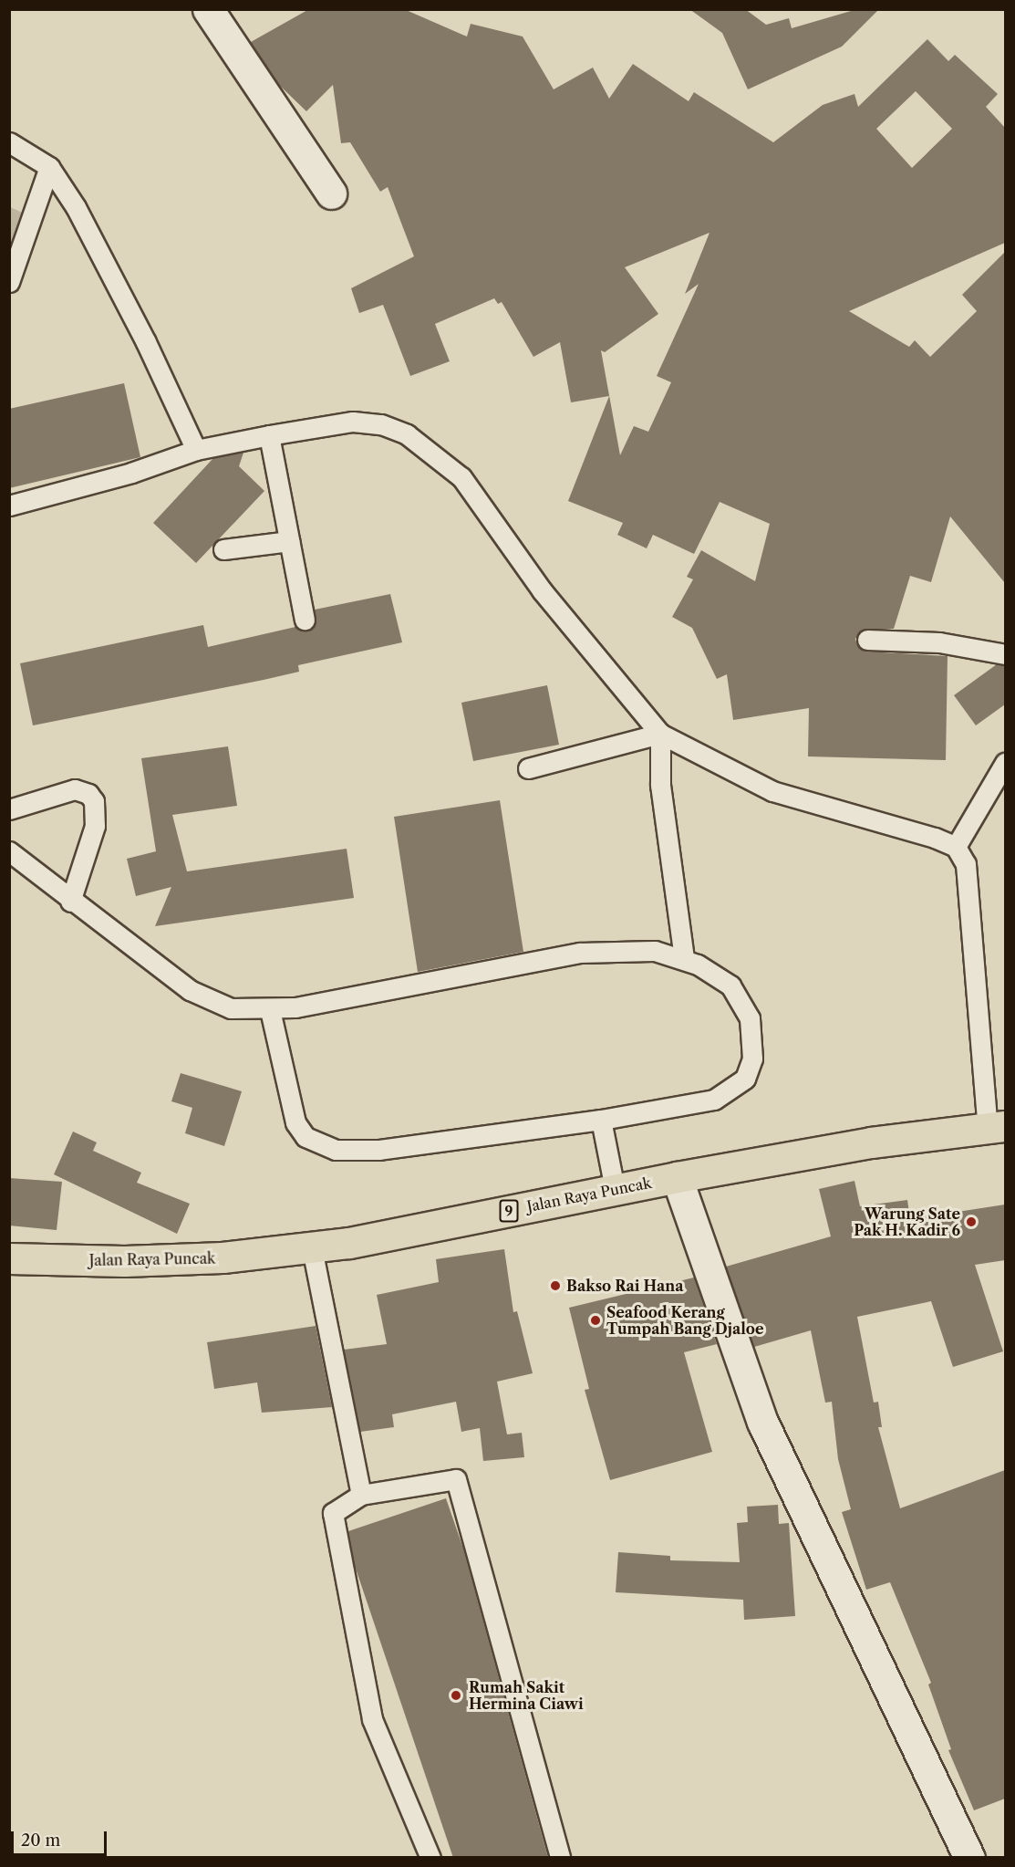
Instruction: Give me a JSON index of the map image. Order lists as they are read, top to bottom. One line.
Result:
{"streets":{"highway":["Jalan Raya Puncak","9"]},"places":["Warung Sate Pak H. Kadir 6","Bakso Rai Hana","Seafood Kerang Tumpah Bang Djaloe","Rumah Sakit Hermina Ciawi"],"scale_bar":"20 m"}
